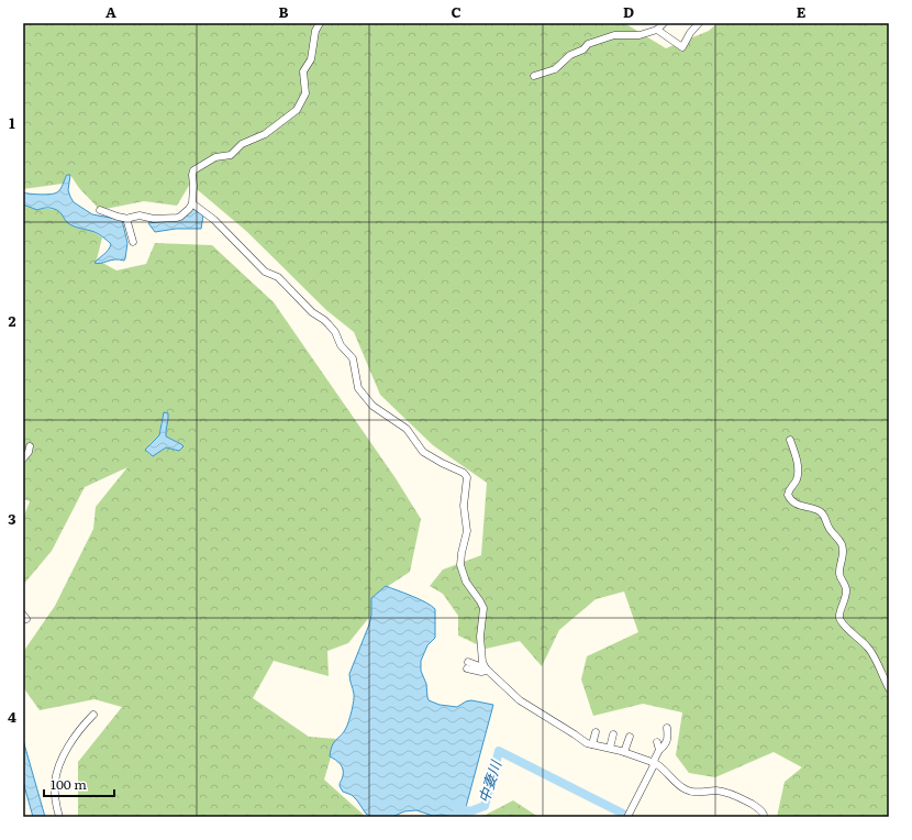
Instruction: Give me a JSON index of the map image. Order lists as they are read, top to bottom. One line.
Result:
{"water":["中妻川"],"scale_bar":"100 m","grid":{"columns":["A","B","C","D","E"],"rows":["1","2","3","4"]}}
